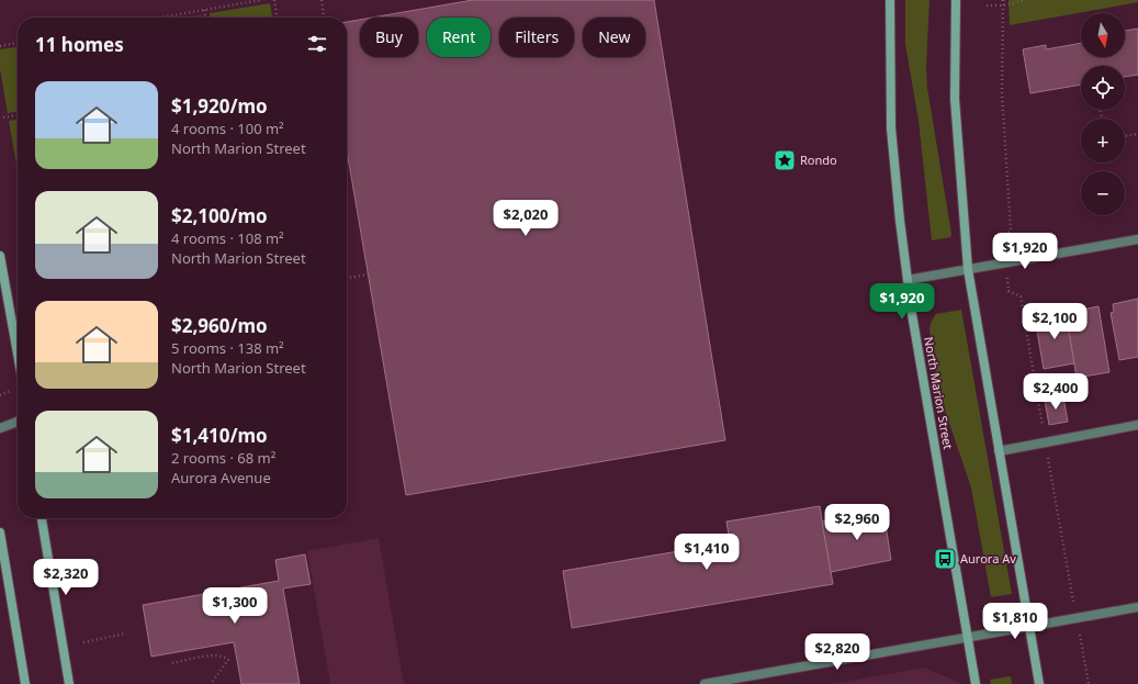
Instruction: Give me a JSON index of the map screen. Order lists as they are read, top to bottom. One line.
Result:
{"streets":{"main road":["North Marion Street"]},"places":{"place":["Rondo"],"bus stop":["Aurora Av"]},"north":"bottom","page":{"map_buttons":["+","−"],"chip":["Buy","Rent","Filters","New"],"heading":"11 homes","list":[{"name":"$1,920/mo","note":"4 rooms · 100 m² · North Marion Street"},{"name":"$2,100/mo","note":"4 rooms · 108 m² · North Marion Street"},{"name":"$2,960/mo","note":"5 rooms · 138 m² · North Marion Street"},{"name":"$1,410/mo","note":"2 rooms · 68 m² · Aurora Avenue"}],"price":["$2,020","$1,920","$1,920","$2,100","$2,400","$2,960","$1,410","$2,320","$1,300","$1,810","$2,820"]}}
